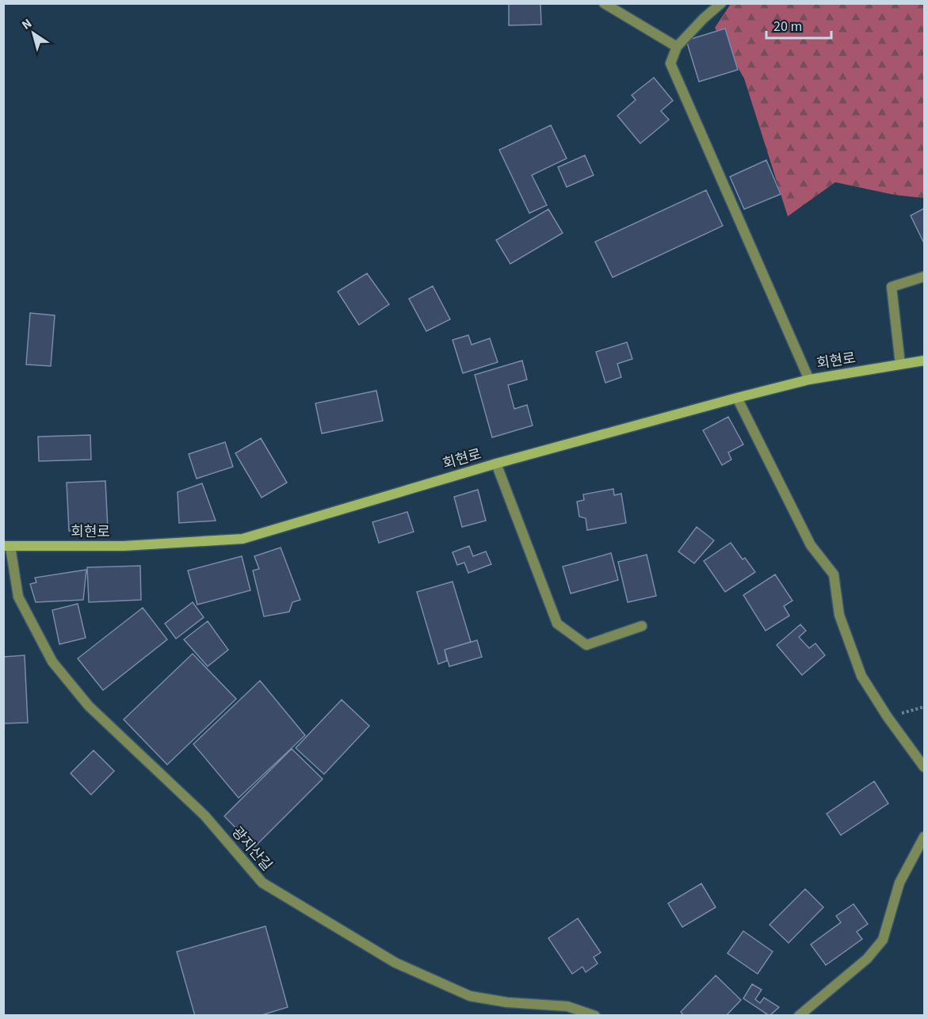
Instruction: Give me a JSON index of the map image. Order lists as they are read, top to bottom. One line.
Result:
{"streets":{"street":["회현로","광지산길"]},"crossings":[["회현로","광지산길"]],"scale_bar":"20 m","north":"top left"}
